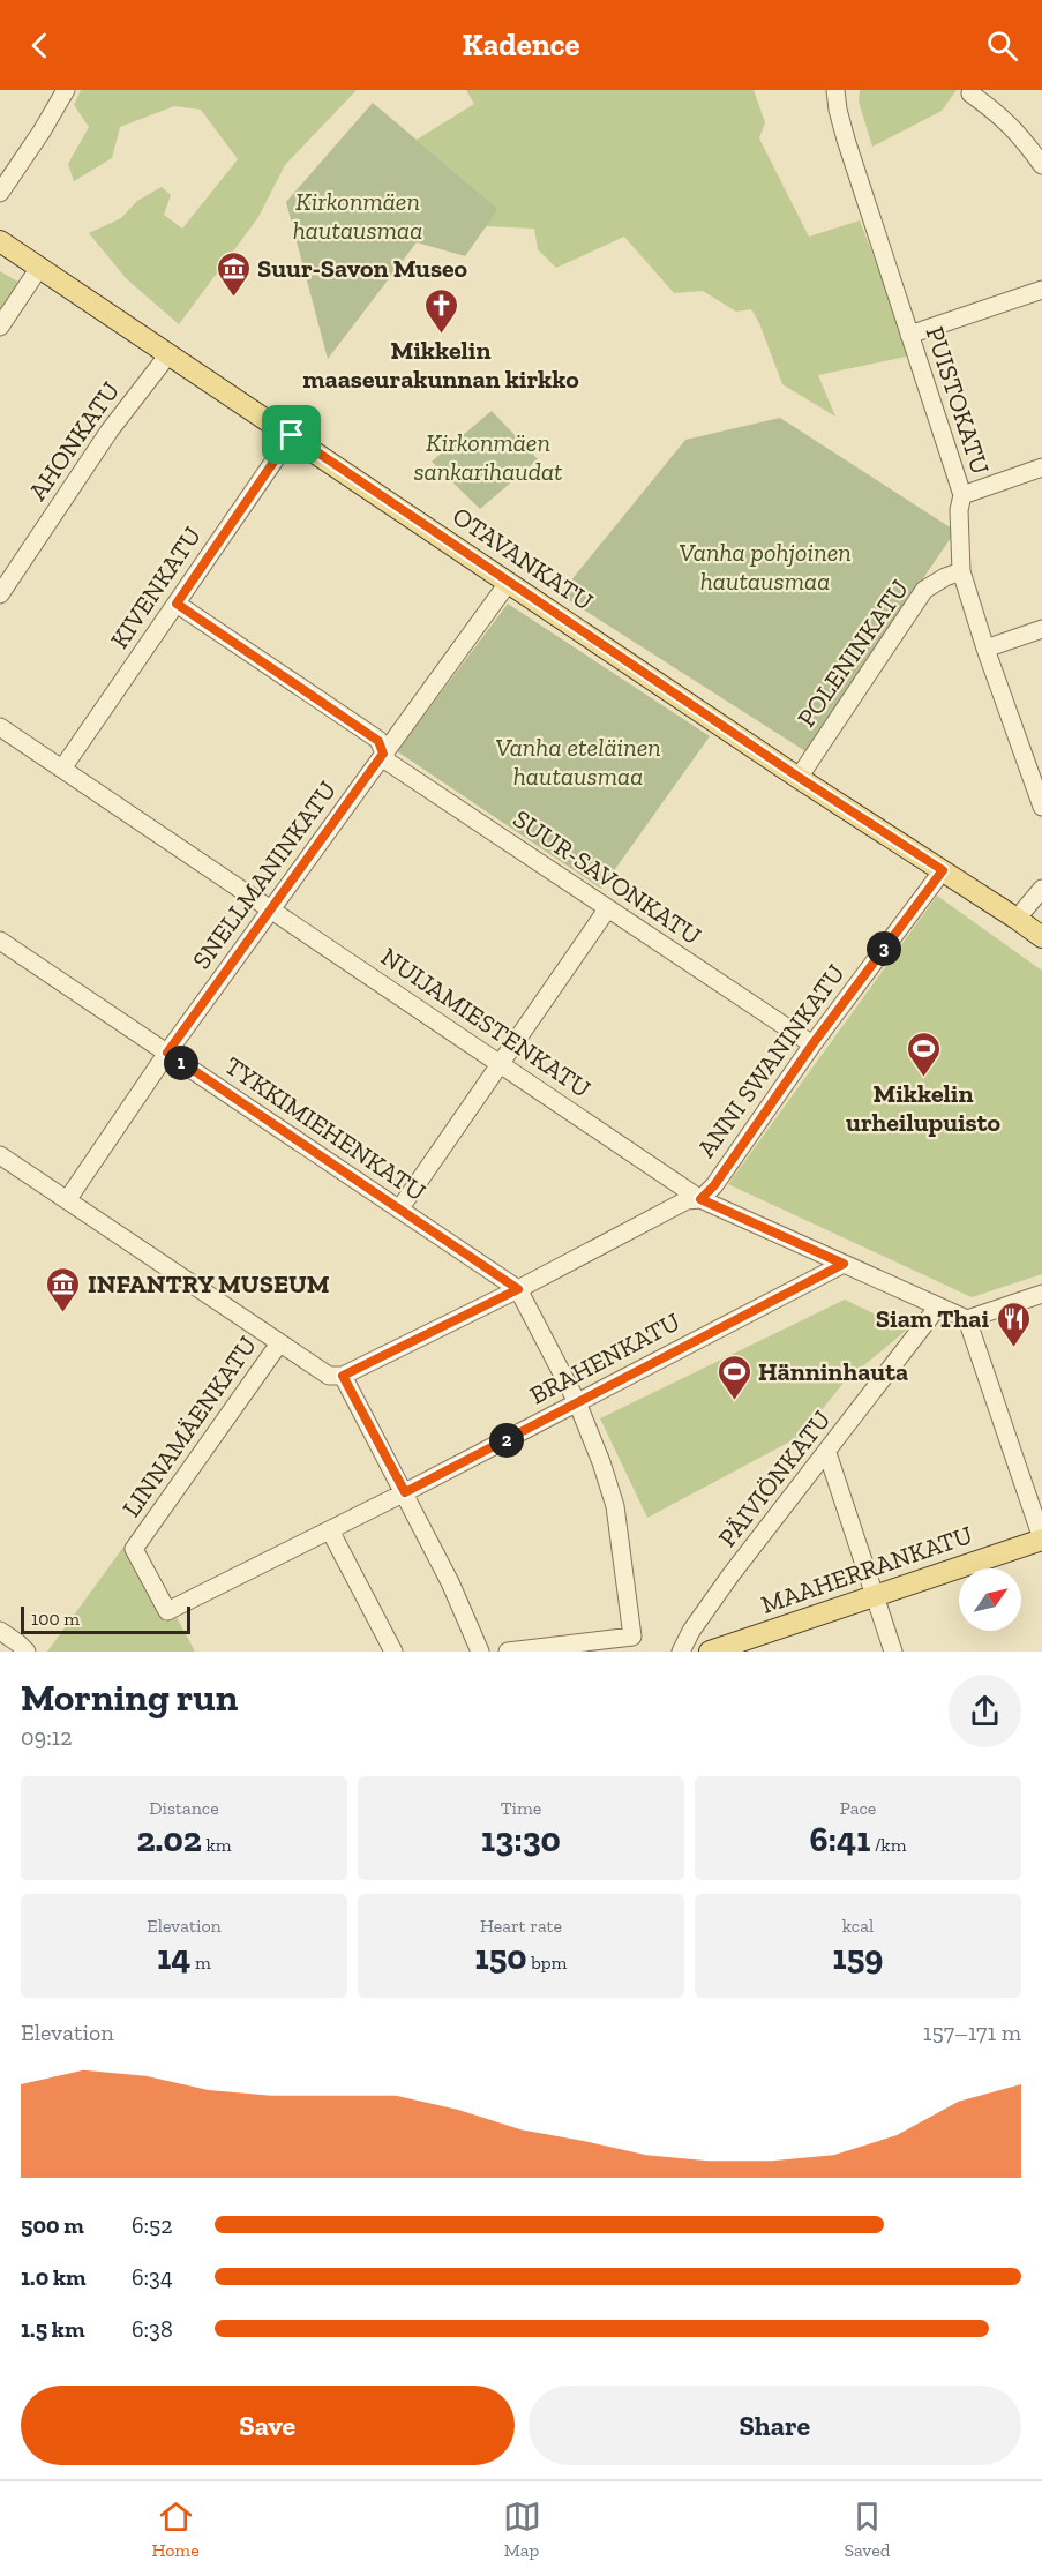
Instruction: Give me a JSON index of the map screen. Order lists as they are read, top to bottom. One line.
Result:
{"streets":{"main road":["OTAVANKATU","MAAHERRANKATU"],"street":["PUISTOKATU","AHONKATU","KIVENKATU","POLENINKATU","SNELLMANINKATU","SUUR-SAVONKATU","NUIJAMIESTENKATU","ANNI SWANINKATU","TYKKIMIEHENKATU","BRAHENKATU","LINNAMÄENKATU","PÄIVIÖNKATU"]},"crossings":[["PUISTOKATU","POLENINKATU"],["AHONKATU","OTAVANKATU"],["OTAVANKATU","KIVENKATU"],["OTAVANKATU","POLENINKATU"],["OTAVANKATU","SNELLMANINKATU"],["OTAVANKATU","ANNI SWANINKATU"],["KIVENKATU","SUUR-SAVONKATU"],["KIVENKATU","NUIJAMIESTENKATU"],["SNELLMANINKATU","SUUR-SAVONKATU"],["SNELLMANINKATU","NUIJAMIESTENKATU"],["SNELLMANINKATU","TYKKIMIEHENKATU"],["SUUR-SAVONKATU","ANNI SWANINKATU"],["NUIJAMIESTENKATU","ANNI SWANINKATU"],["NUIJAMIESTENKATU","BRAHENKATU"],["NUIJAMIESTENKATU","PÄIVIÖNKATU"],["BRAHENKATU","LINNAMÄENKATU"]],"parks":["Kirkonmäen hautausmaa","Kirkonmäen sankarihaudat","Vanha pohjoinen hautausmaa","Vanha eteläinen hautausmaa"],"places":{"museum":["Suur-Savon Museo","INFANTRY MUSEUM"],"church":["Mikkelin maaseurakunnan kirkko"],"sports":["Mikkelin urheilupuisto","Hänninhauta"],"restaurant":["Siam Thai"]},"scale_bar":"100 m","north":"top right","page":{"header":"Kadence","pins":["3","1","2"],"scale":"100 m","heading":["Morning run","09:12"],"stats":[["Distance","2.02 km"],["Time","13:30"],["Pace","6:41 /km"],["Elevation","14 m"],["Heart rate","150 bpm"],["kcal","159"]],"chart":["Elevation","157–171 m"],"list":[{"name":"500 m","note":"6:52"},{"name":"1.0 km","note":"6:34"},{"name":"1.5 km","note":"6:38"}],"buttons":["Save","Share"],"tabs":["Home","Map","Saved"]}}
